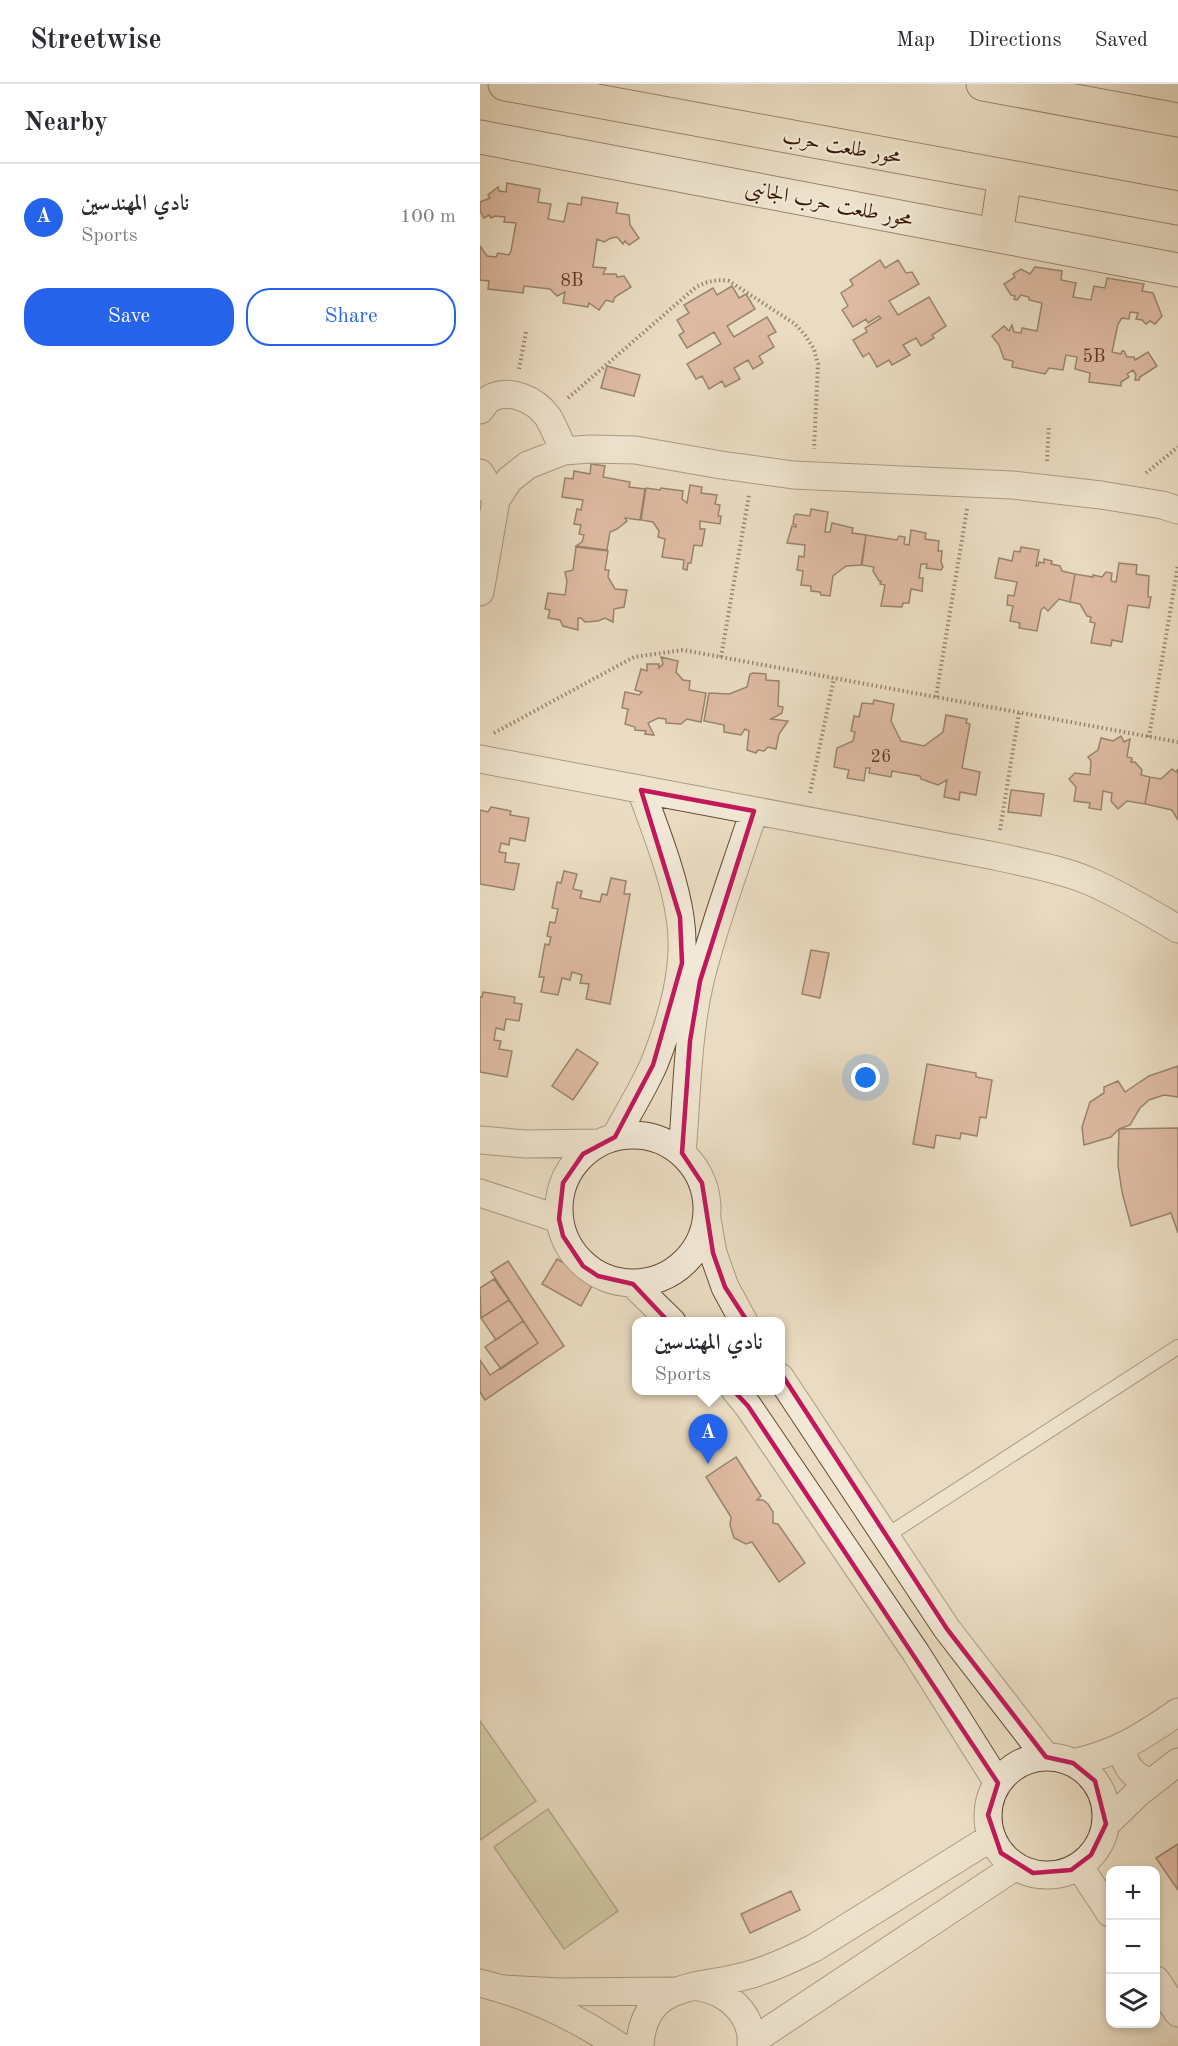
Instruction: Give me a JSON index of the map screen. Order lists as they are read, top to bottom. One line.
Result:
{"streets":{"main road":["محور طلعت حرب"],"street":["محور طلعت حرب الجانبى"]},"house_numbers":["8B","5B","26"],"page":{"header":"Streetwise","nav":["Map","Directions","Saved"],"heading":"Nearby","list":[{"mark":"A","name":"نادي المهندسين","note":"Sports","value":"100 m"}],"buttons":["Save","Share"],"popup":["نادي المهندسين","Sports"],"pins":"A","map_buttons":["+","−"]}}
